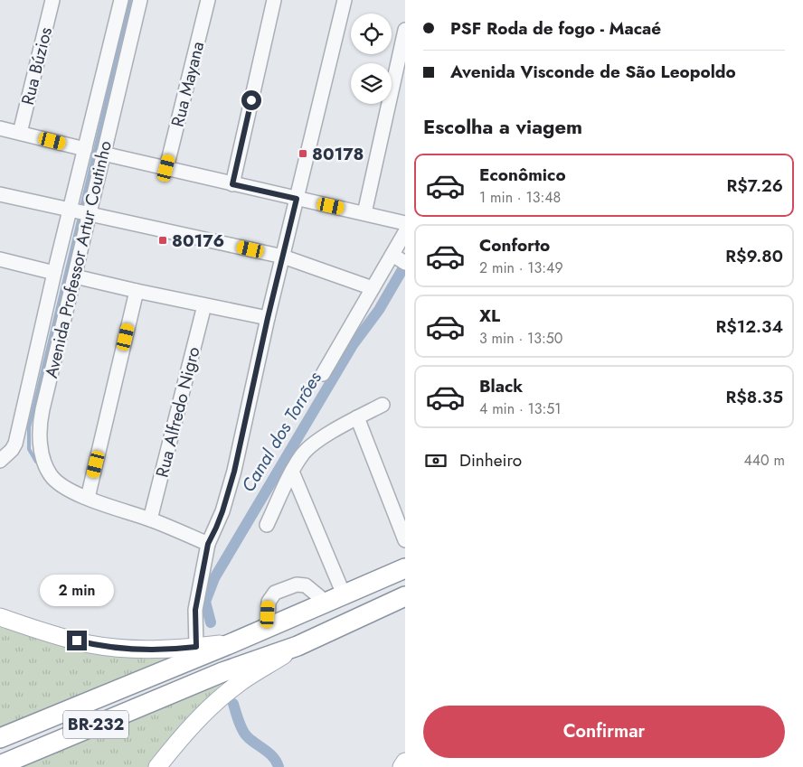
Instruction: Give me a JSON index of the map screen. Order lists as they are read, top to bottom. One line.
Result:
{"streets":{"highway":["BR-232"],"street":["Rua Búzios","Rua Mayana","Avenida Professor Artur Coutinho","Rua Alfredo Nigro"]},"crossings":[["Avenida Professor Artur Coutinho","Rua Alfredo Nigro"]],"water":["Canal dos Torrões"],"places":{"transit":["80178","80176"]},"page":{"banner":["PSF Roda de fogo - Macaé","Avenida Visconde de São Leopoldo"],"heading":"Escolha a viagem","list":[{"name":"Econômico","note":"1 min · 13:48","value":"R$7.26"},{"name":"Conforto","note":"2 min · 13:49","value":"R$9.80"},{"name":"XL","note":"3 min · 13:50","value":"R$12.34"},{"name":"Black","note":"4 min · 13:51","value":"R$8.35"}],"pay":["Dinheiro","440 m"],"bubble":"2 min","buttons":"Confirmar"}}
